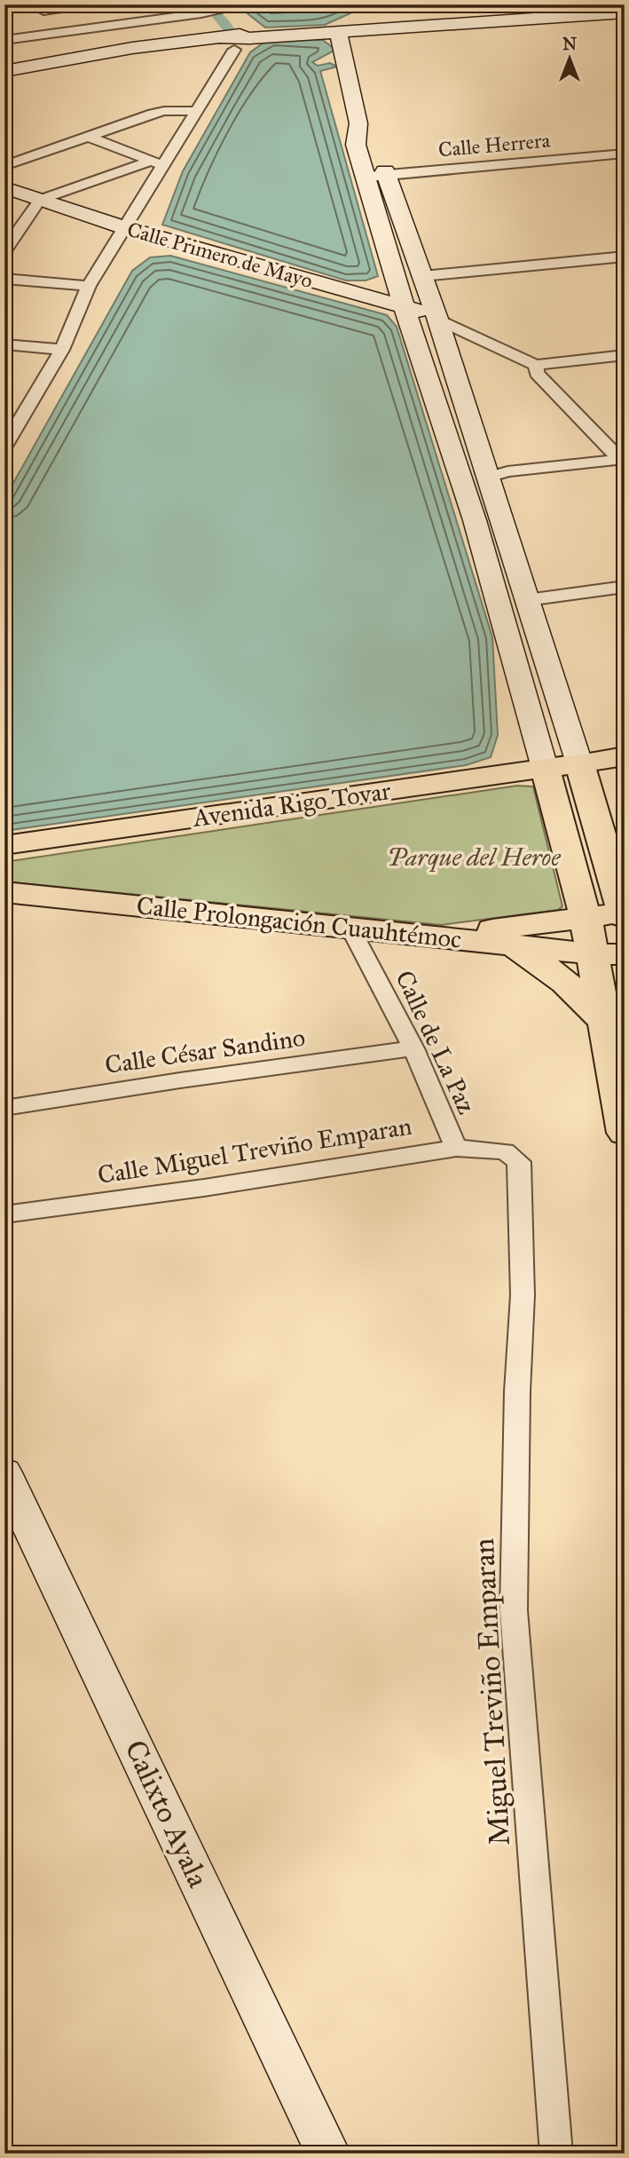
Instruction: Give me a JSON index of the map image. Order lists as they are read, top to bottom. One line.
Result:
{"streets":{"main road":["Calle Primero de Mayo","Avenida Rigo Tovar","Calle Prolongación Cuauhtémoc","Calixto Ayala"],"street":["Calle Herrera","Calle de La Paz","Calle César Sandino","Calle Miguel Treviño Emparan","Miguel Treviño Emparan"]},"crossings":[["Calle Prolongación Cuauhtémoc","Calle de La Paz"],["Calle de La Paz","Calle César Sandino"],["Calle de La Paz","Calle Miguel Treviño Emparan"],["Calle Miguel Treviño Emparan","Miguel Treviño Emparan"]],"parks":["Parque del Heroe"],"north":"top"}
